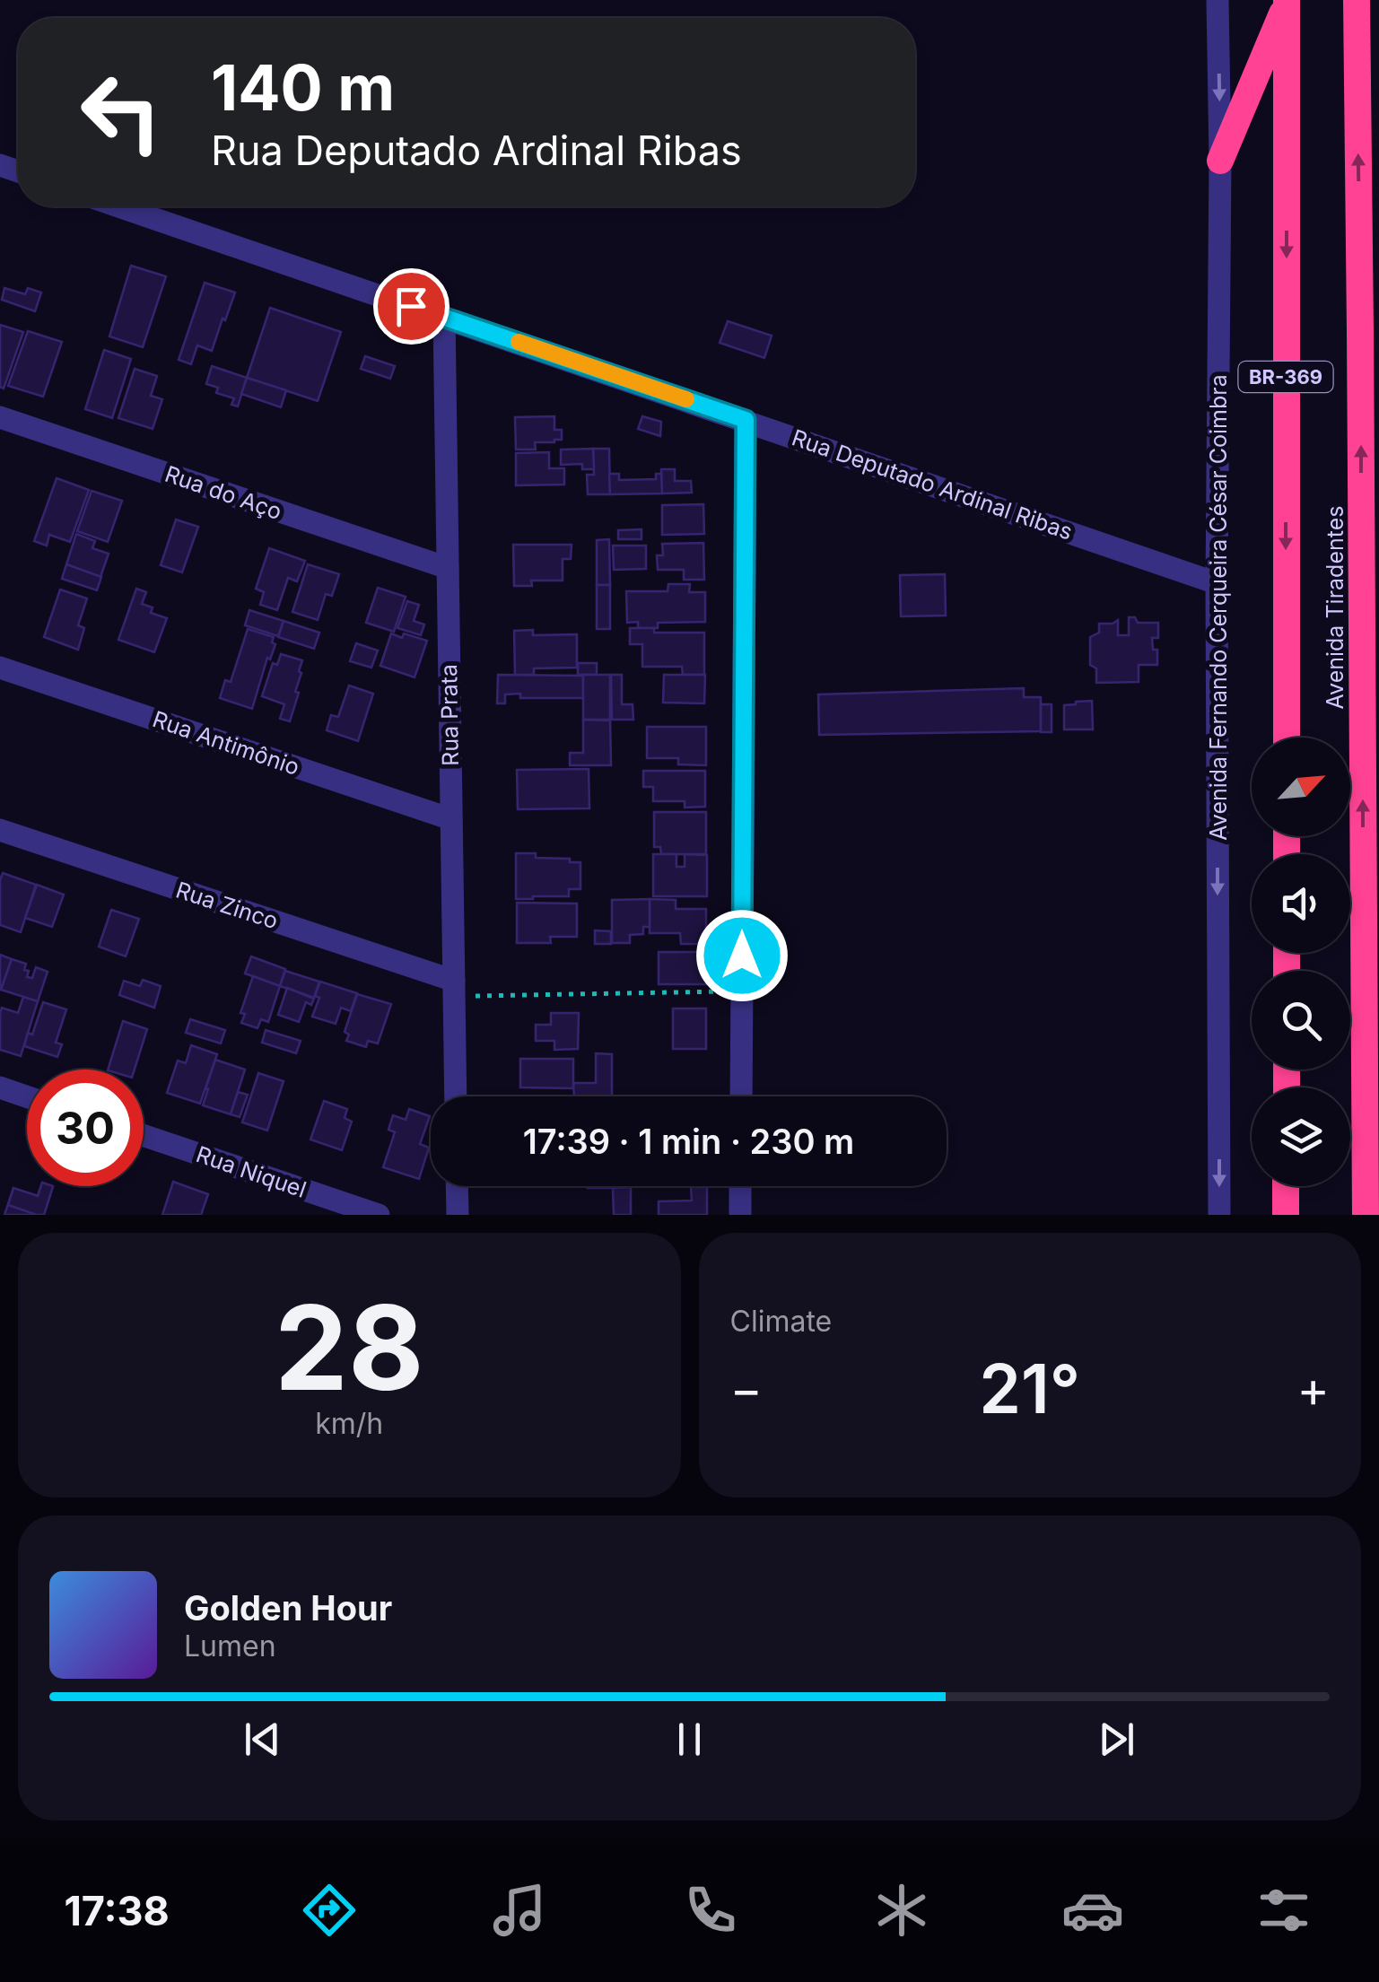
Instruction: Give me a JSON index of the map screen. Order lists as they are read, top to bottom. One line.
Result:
{"streets":{"highway":["BR-369","Avenida Tiradentes"],"street":["Rua Deputado Ardinal Ribas","Rua do Aço","Avenida Fernando Cerqueira César Coimbra","Rua Prata","Rua Antimônio","Rua Zinco","Rua Niquel"]},"crossings":[["Rua Deputado Ardinal Ribas","Avenida Fernando Cerqueira César Coimbra"],["Rua Deputado Ardinal Ribas","Rua Prata"],["Rua do Aço","Rua Prata"],["Rua Prata","Rua Antimônio"],["Rua Prata","Rua Zinco"]],"one_way":["Avenida Fernando Cerqueira César Coimbra"],"north":"top right","page":{"turn":["140 m","Rua Deputado Ardinal Ribas"],"limit":"30","trip":"17:39 · 1 min · 230 m","tile":[["28","km/h"],"Climate"],"heat":["−","21°","+"],"song":["Golden Hour","Lumen"],"tabs":"17:38"}}
